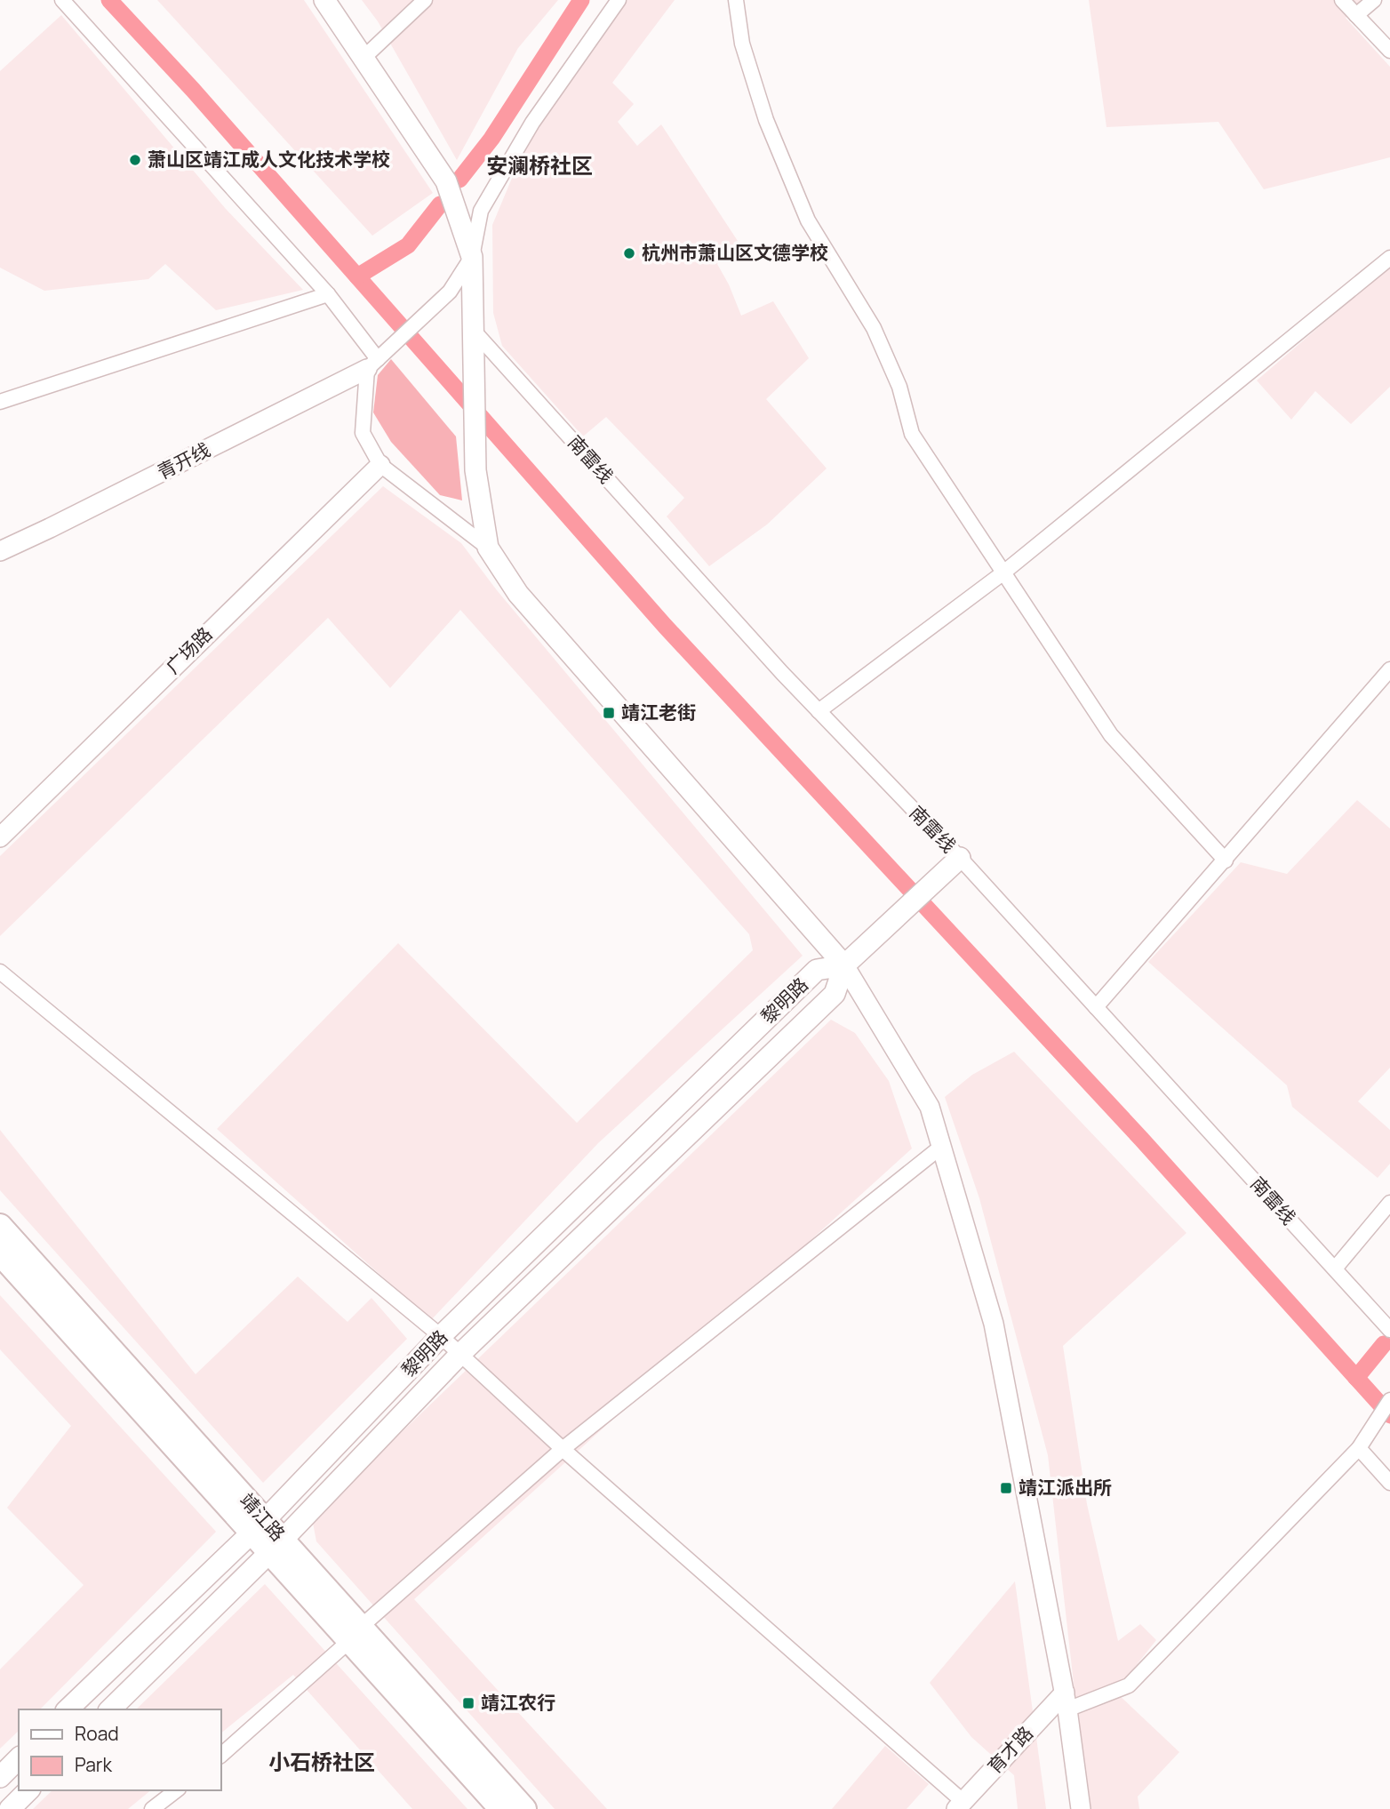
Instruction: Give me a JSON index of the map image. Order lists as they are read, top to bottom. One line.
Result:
{"streets":{"main road":["黎明路","靖江路"],"street":["南雷线","青开线","广场路","育才路"]},"crossings":[["黎明路","靖江路"]],"districts":["安澜桥社区","小石桥社区"],"places":{"other":["萧山区靖江成人文化技术学校","杭州市萧山区文德学校"],"transit":["靖江老街","靖江派出所","靖江农行"]},"legend":["Road","Park"]}
